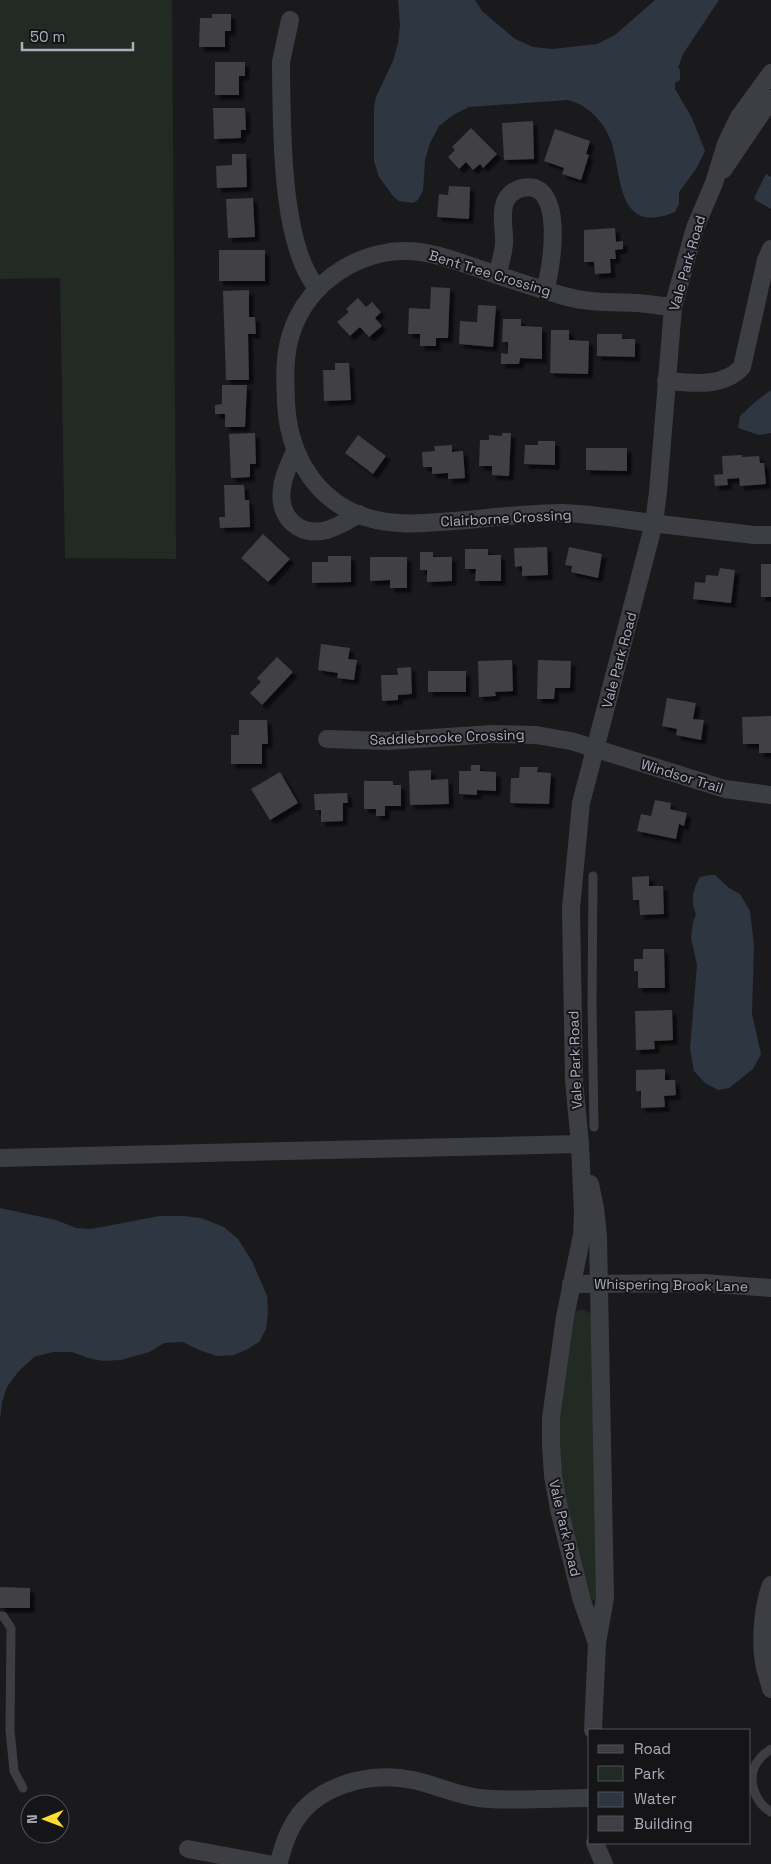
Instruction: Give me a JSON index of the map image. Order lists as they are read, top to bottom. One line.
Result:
{"streets":{"street":["Vale Park Road","Bent Tree Crossing","Clairborne Crossing","Saddlebrooke Crossing","Windsor Trail","Whispering Brook Lane"]},"crossings":[["Vale Park Road","Bent Tree Crossing"],["Vale Park Road","Clairborne Crossing"],["Vale Park Road","Saddlebrooke Crossing"],["Vale Park Road","Windsor Trail"],["Vale Park Road","Whispering Brook Lane"],["Bent Tree Crossing","Clairborne Crossing"],["Saddlebrooke Crossing","Windsor Trail"]],"legend":["Road","Park","Water","Building"],"scale_bar":"50 m","north":"left"}
